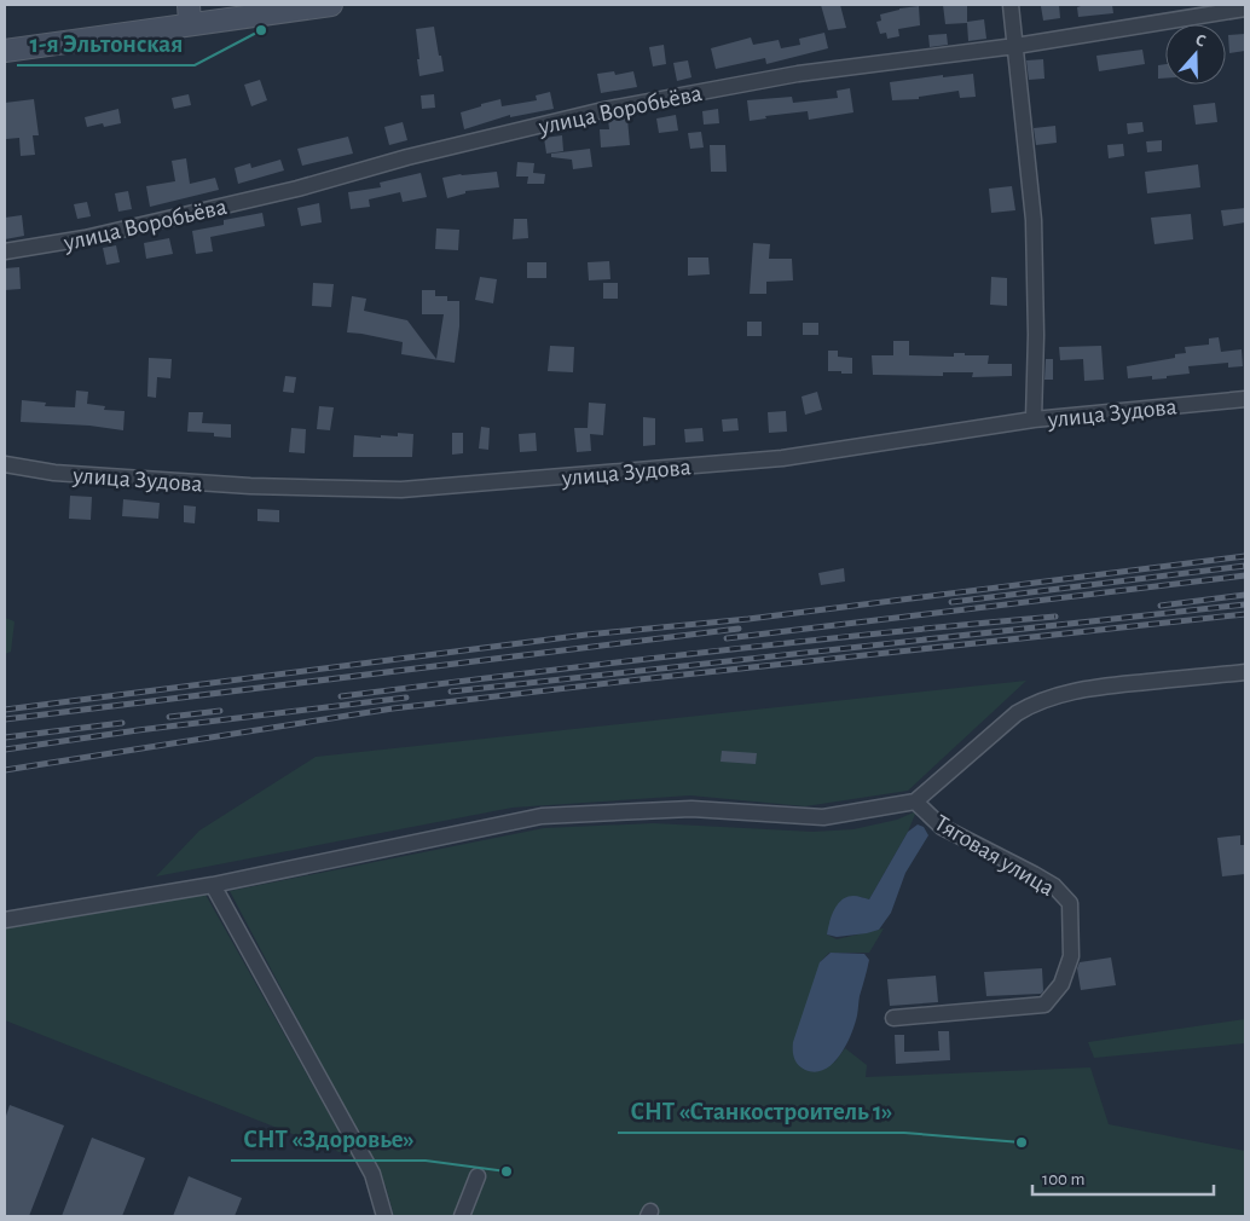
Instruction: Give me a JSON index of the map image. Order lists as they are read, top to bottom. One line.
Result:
{"streets":{"street":["улица Воробьёва","улица Зудова","Тяговая улица"]},"places":["1-я Эльтонская","СНТ «Станкостроитель 1»","СНТ «Здоровье»"],"scale_bar":"100 m","north":"top"}
